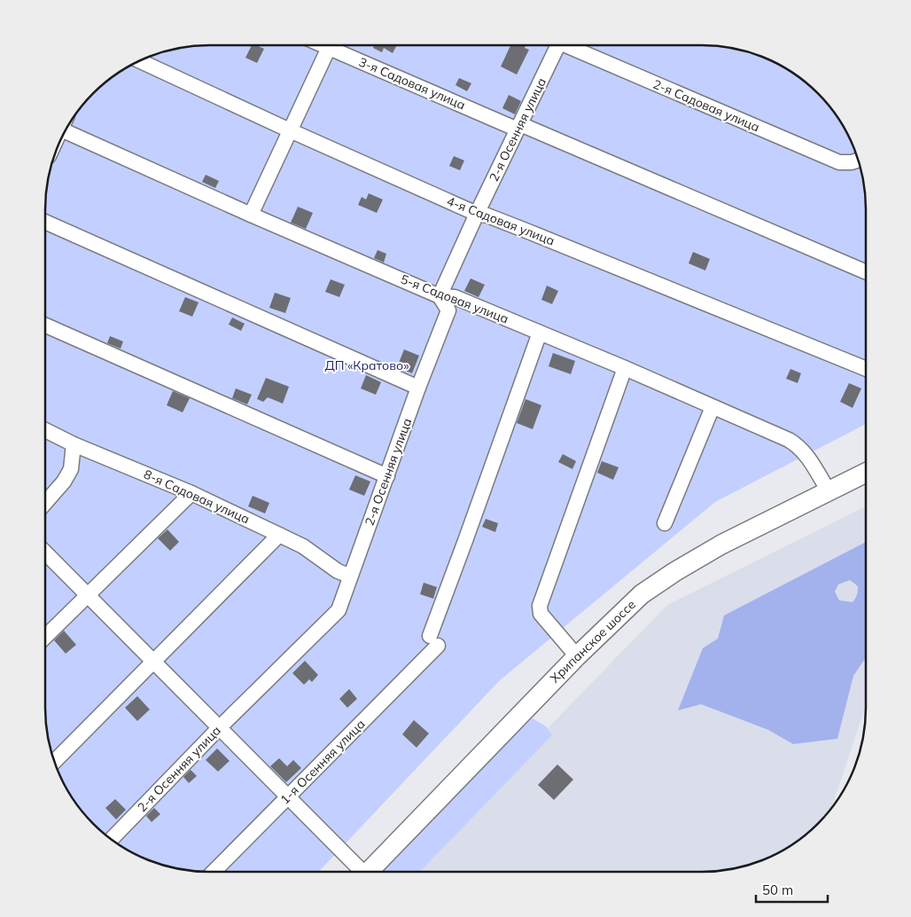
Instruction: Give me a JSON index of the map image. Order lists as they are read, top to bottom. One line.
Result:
{"streets":{"main road":["Хрипанское шоссе"],"street":["3-я Садовая улица","2-я Садовая улица","2-я Осенняя улица","4-я Садовая улица","5-я Садовая улица","8-я Садовая улица","1-я Осенняя улица"]},"crossings":[["3-я Садовая улица","2-я Осенняя улица"],["2-я Осенняя улица","4-я Садовая улица"],["2-я Осенняя улица","5-я Садовая улица"],["2-я Осенняя улица","8-я Садовая улица"],["5-я Садовая улица","Хрипанское шоссе"],["5-я Садовая улица","1-я Осенняя улица"]],"parks":["ДП «Кратово»"],"scale_bar":"50 m"}
